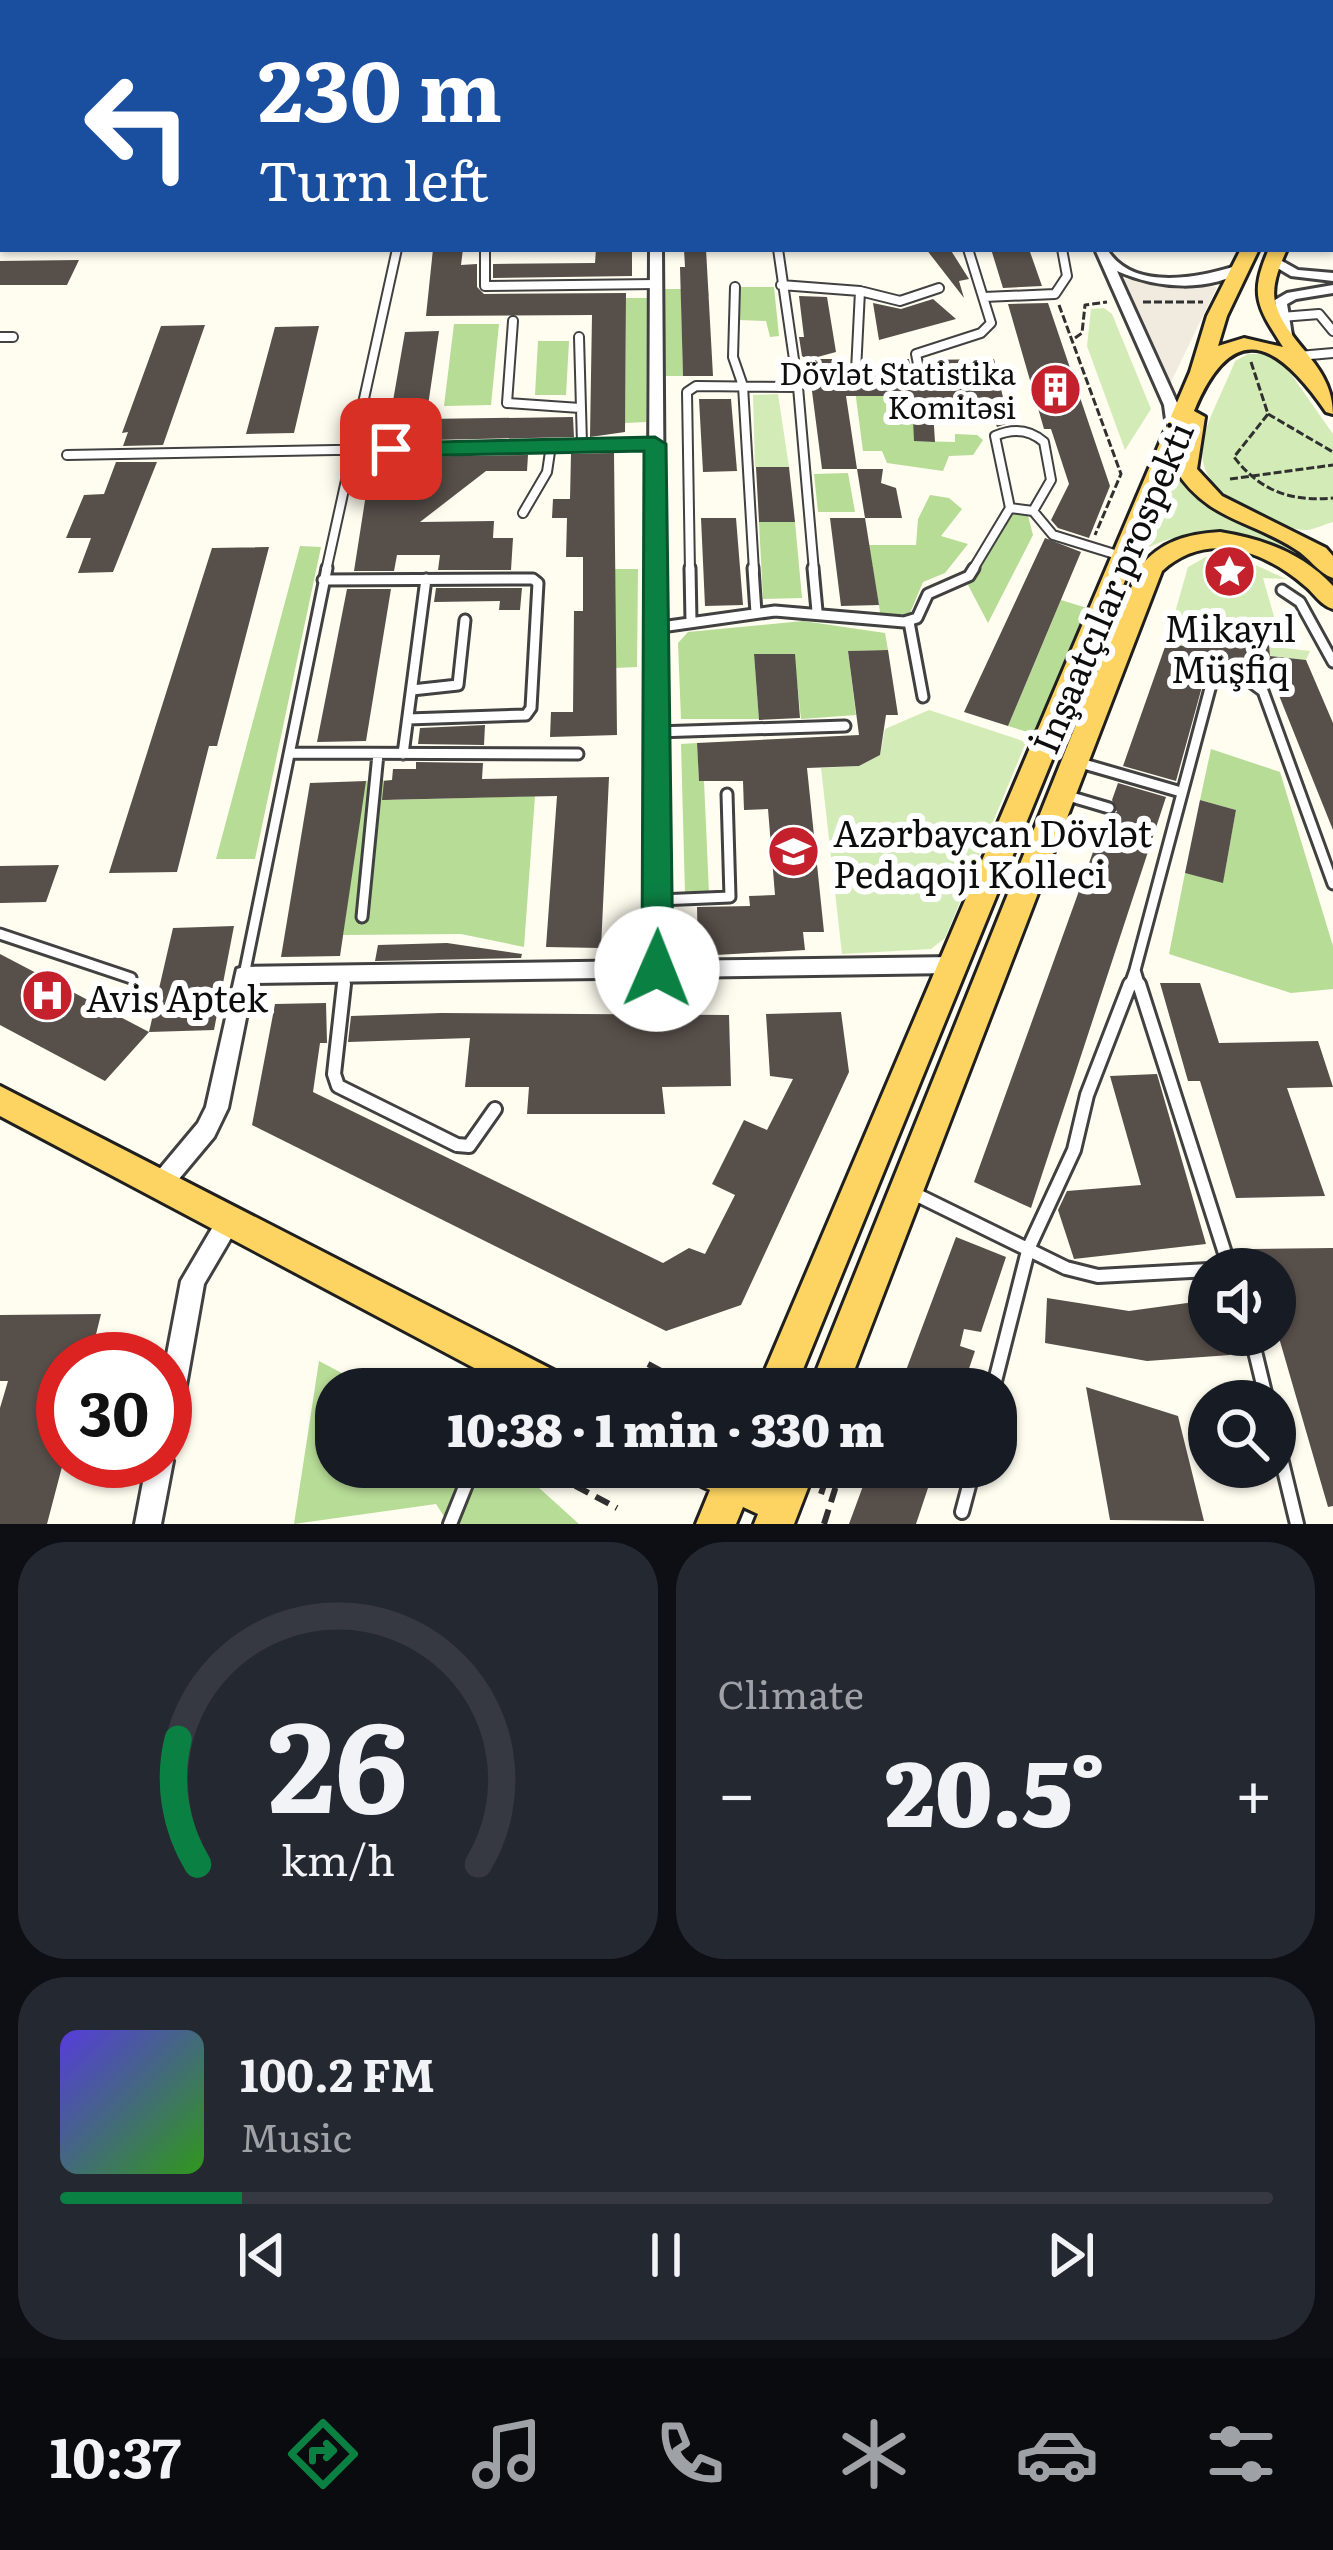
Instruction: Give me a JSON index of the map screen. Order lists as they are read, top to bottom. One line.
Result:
{"streets":{"main road":["İnşaatçılar prospekti"]},"places":{"building":["Dövlət Statistika Komitəsi"],"place":["Mikayıl Müşfiq"],"school or university":["Azərbaycan Dövlət Pedaqoji Kolleci"],"hospital":["Avis Aptek"]},"page":{"turn":["230 m","Turn left"],"limit":"30","trip":"10:38 · 1 min · 330 m","tile":"Climate","heat":["−","20.5°","+"],"song":["100.2 FM","Music"],"tabs":"10:37","gauge":["26","km/h"]}}
